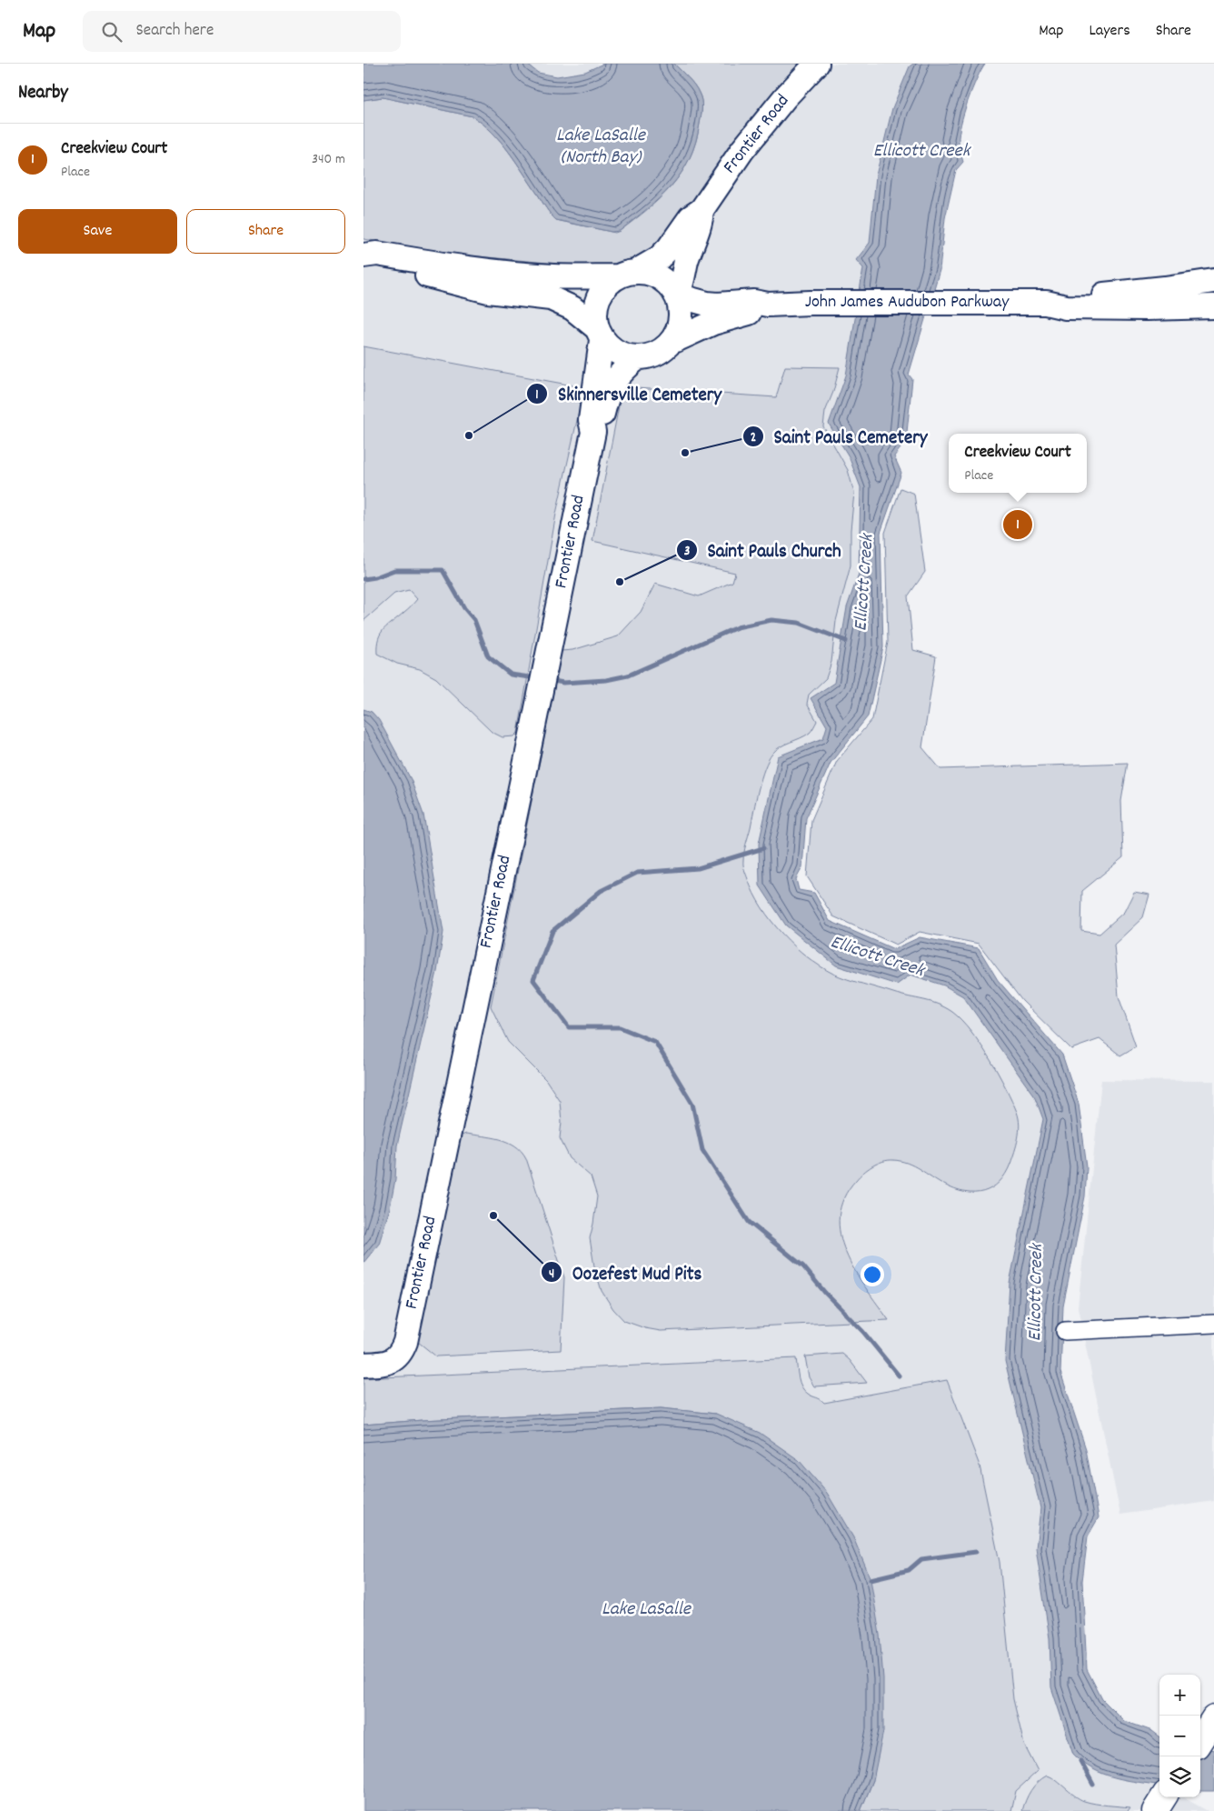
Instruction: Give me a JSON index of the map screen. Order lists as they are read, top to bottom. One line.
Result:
{"streets":{"main road":["Frontier Road","John James Audubon Parkway"]},"crossings":[["Frontier Road","John James Audubon Parkway"]],"water":["Lake LaSalle (North Bay)","Ellicott Creek","Lake LaSalle"],"places":["Skinnersville Cemetery","Saint Pauls Cemetery","Saint Pauls Church","Oozefest Mud Pits"],"page":{"header":"Map","search":"Search here","nav":["Map","Layers","Share"],"heading":"Nearby","list":[{"mark":"1","name":"Creekview Court","note":"Place","value":"340 m"}],"buttons":["Save","Share"],"popup":["Creekview Court","Place"],"pins":"1","map_buttons":["+","−"]}}
